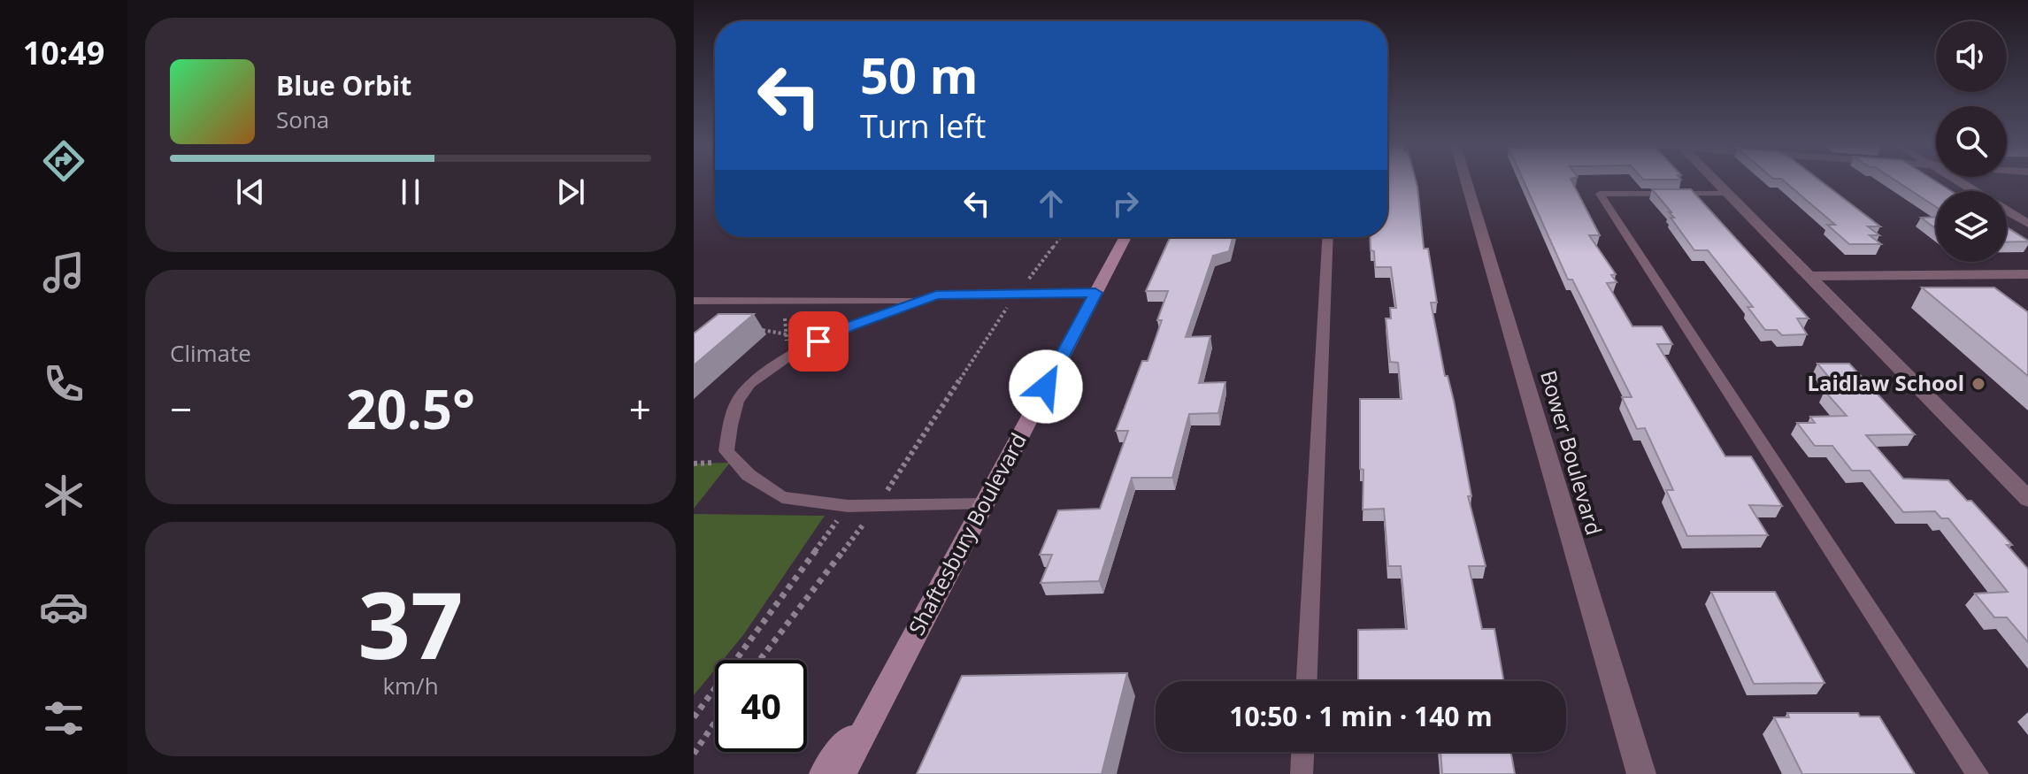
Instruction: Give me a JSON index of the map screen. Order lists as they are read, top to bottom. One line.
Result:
{"streets":{"street":["Bower Boulevard","Shaftesbury Boulevard"]},"places":["Laidlaw School"],"page":{"tabs":"10:49","turn":["50 m","Turn left"],"song":["Blue Orbit","Sona"],"tile":["Climate",["37","km/h"]],"heat":["−","20.5°","+"],"limit":"40","trip":"10:50 · 1 min · 140 m"}}
